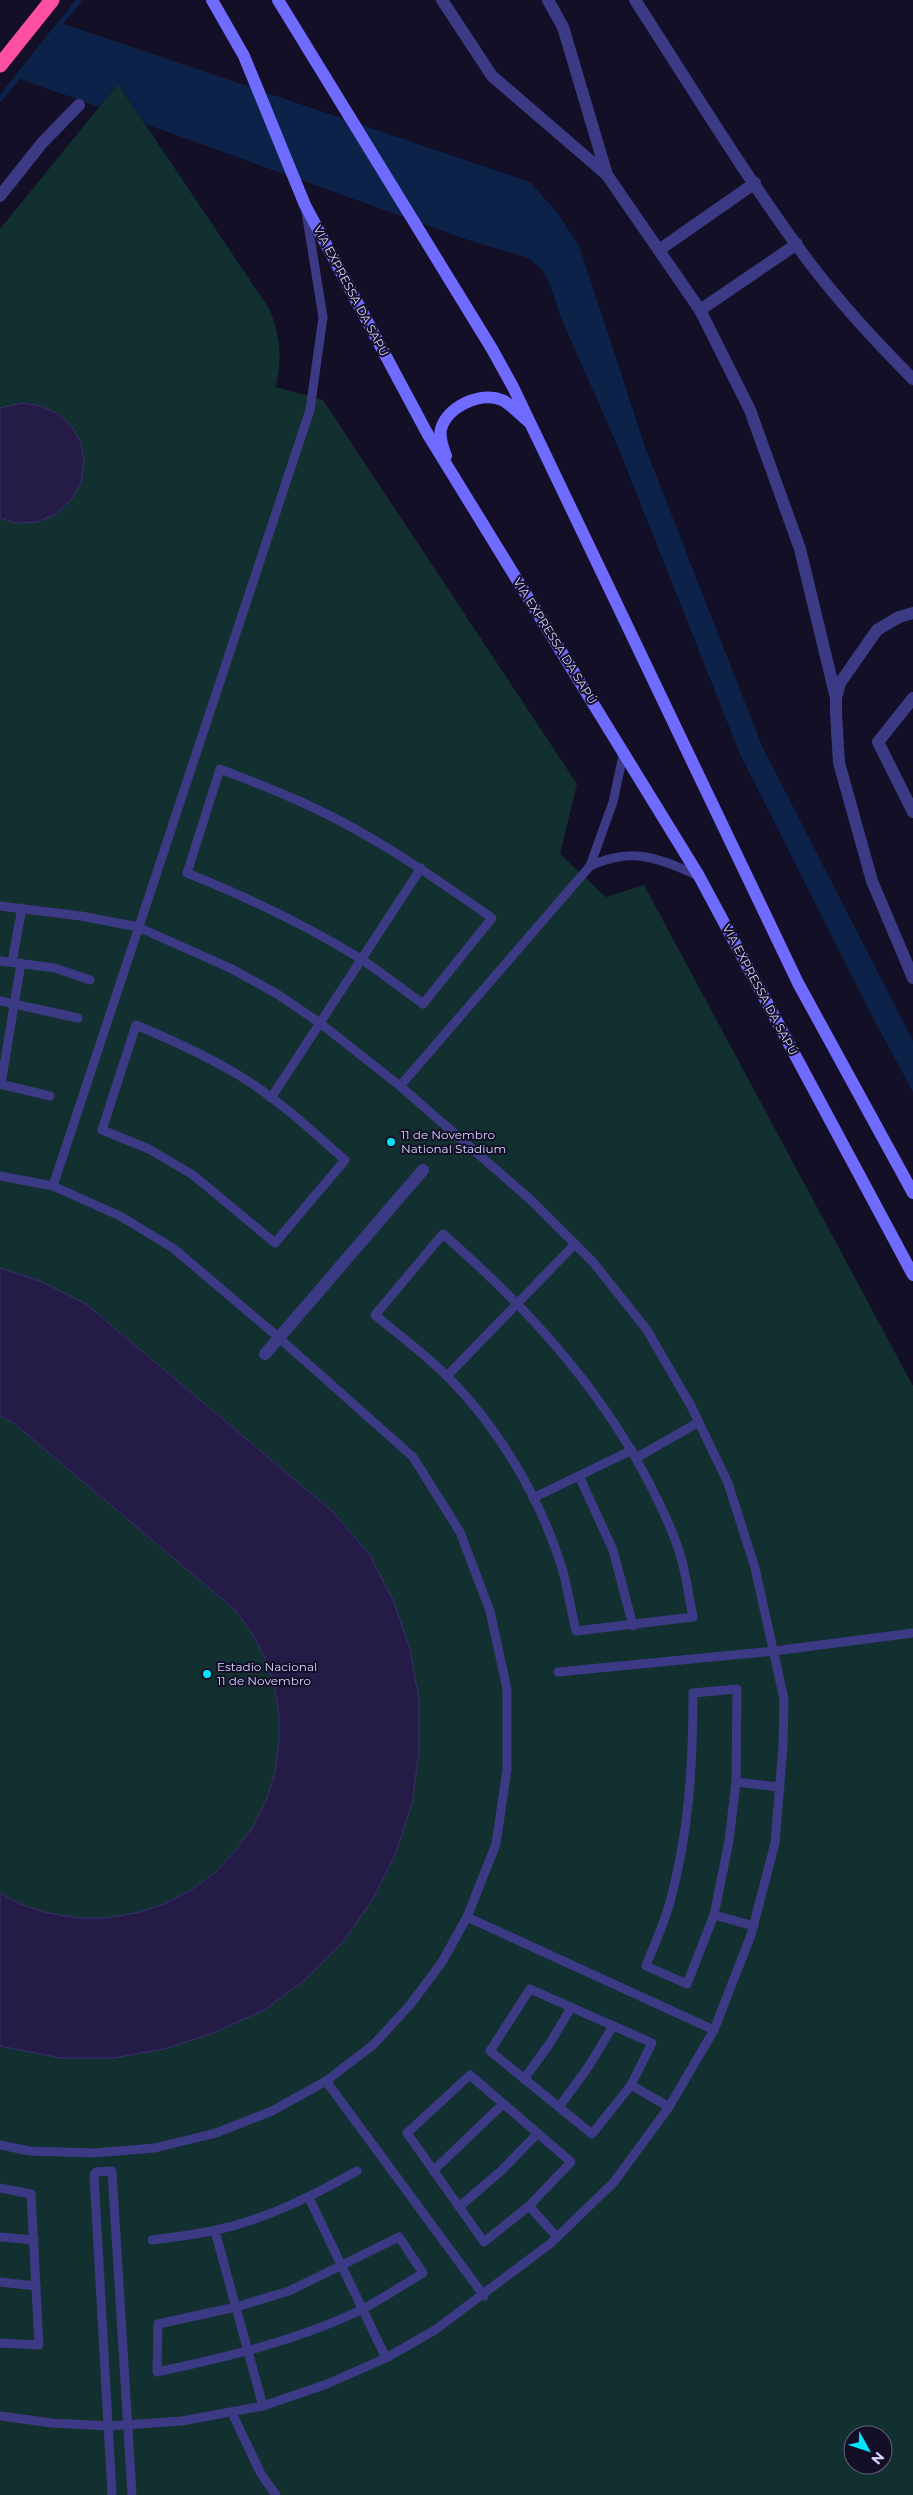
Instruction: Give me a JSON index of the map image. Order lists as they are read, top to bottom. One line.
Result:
{"streets":{"main road":["VIA EXPRESSA DA SAPÚ"]},"places":["11 de Novembro National Stadium","Estadio Nacional 11 de Novembro"],"north":"bottom right"}
